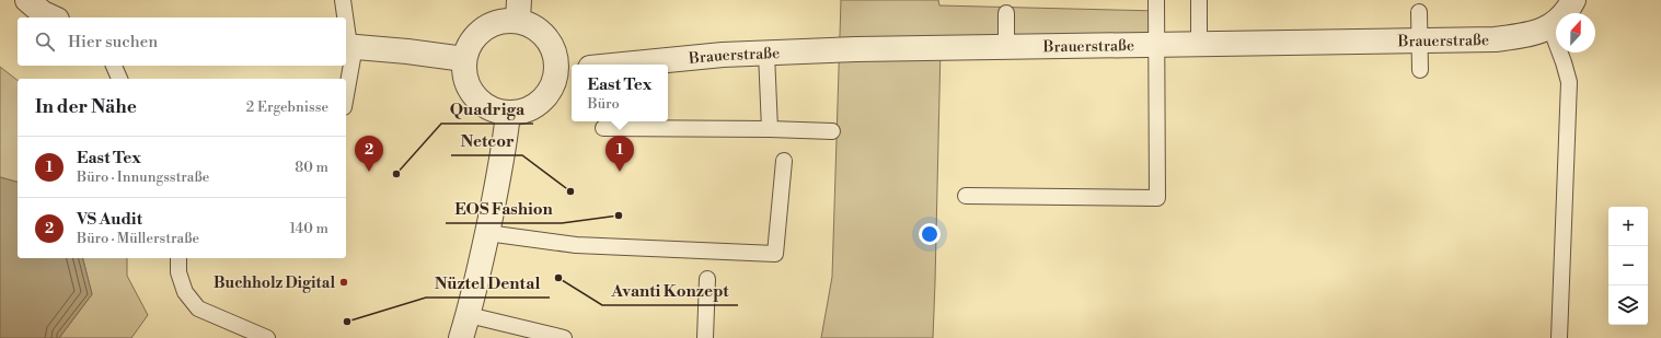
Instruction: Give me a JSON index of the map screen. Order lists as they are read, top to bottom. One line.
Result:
{"streets":{"street":["Brauerstraße"]},"places":["Quadriga","Netcor","EOS Fashion","Avanti Konzept","Buchholz Digital","Nüztel Dental"],"north":"top","page":{"search":"Hier suchen","popup":["East Tex","Büro"],"heading":["In der Nähe","2 Ergebnisse"],"pins":["1","2"],"list":[{"mark":"1","name":"East Tex","note":"Büro · Innungsstraße","value":"80 m"},{"mark":"2","name":"VS Audit","note":"Büro · Müllerstraße","value":"140 m"}],"map_buttons":["+","−"]}}
